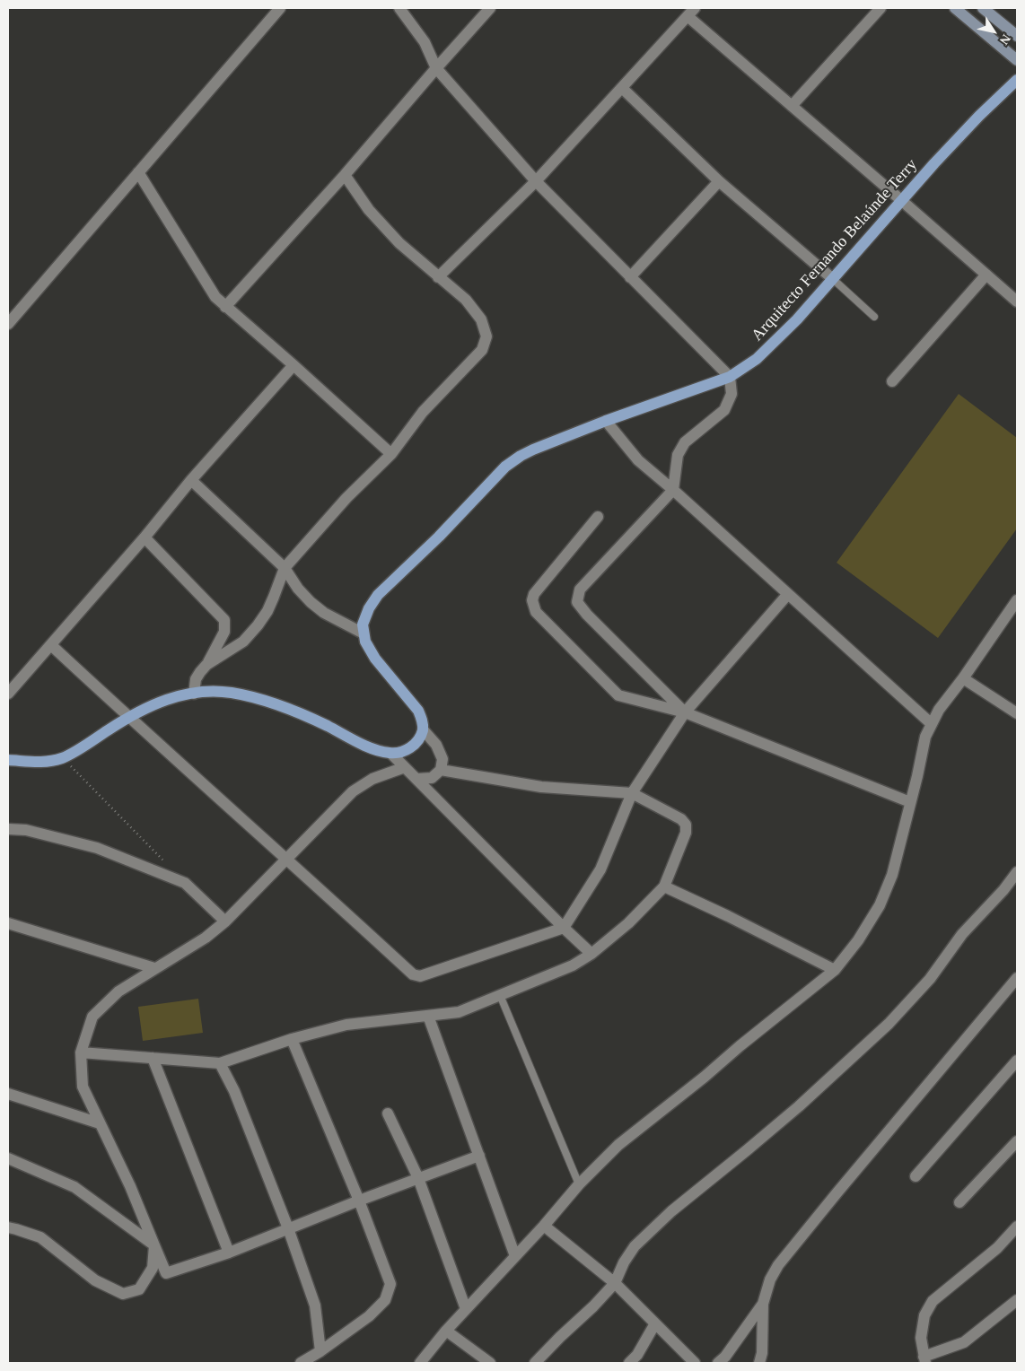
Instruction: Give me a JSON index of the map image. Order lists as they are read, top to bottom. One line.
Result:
{"streets":{"main road":["Arquitecto Fernando Belaúnde Terry"]},"north":"bottom right"}
